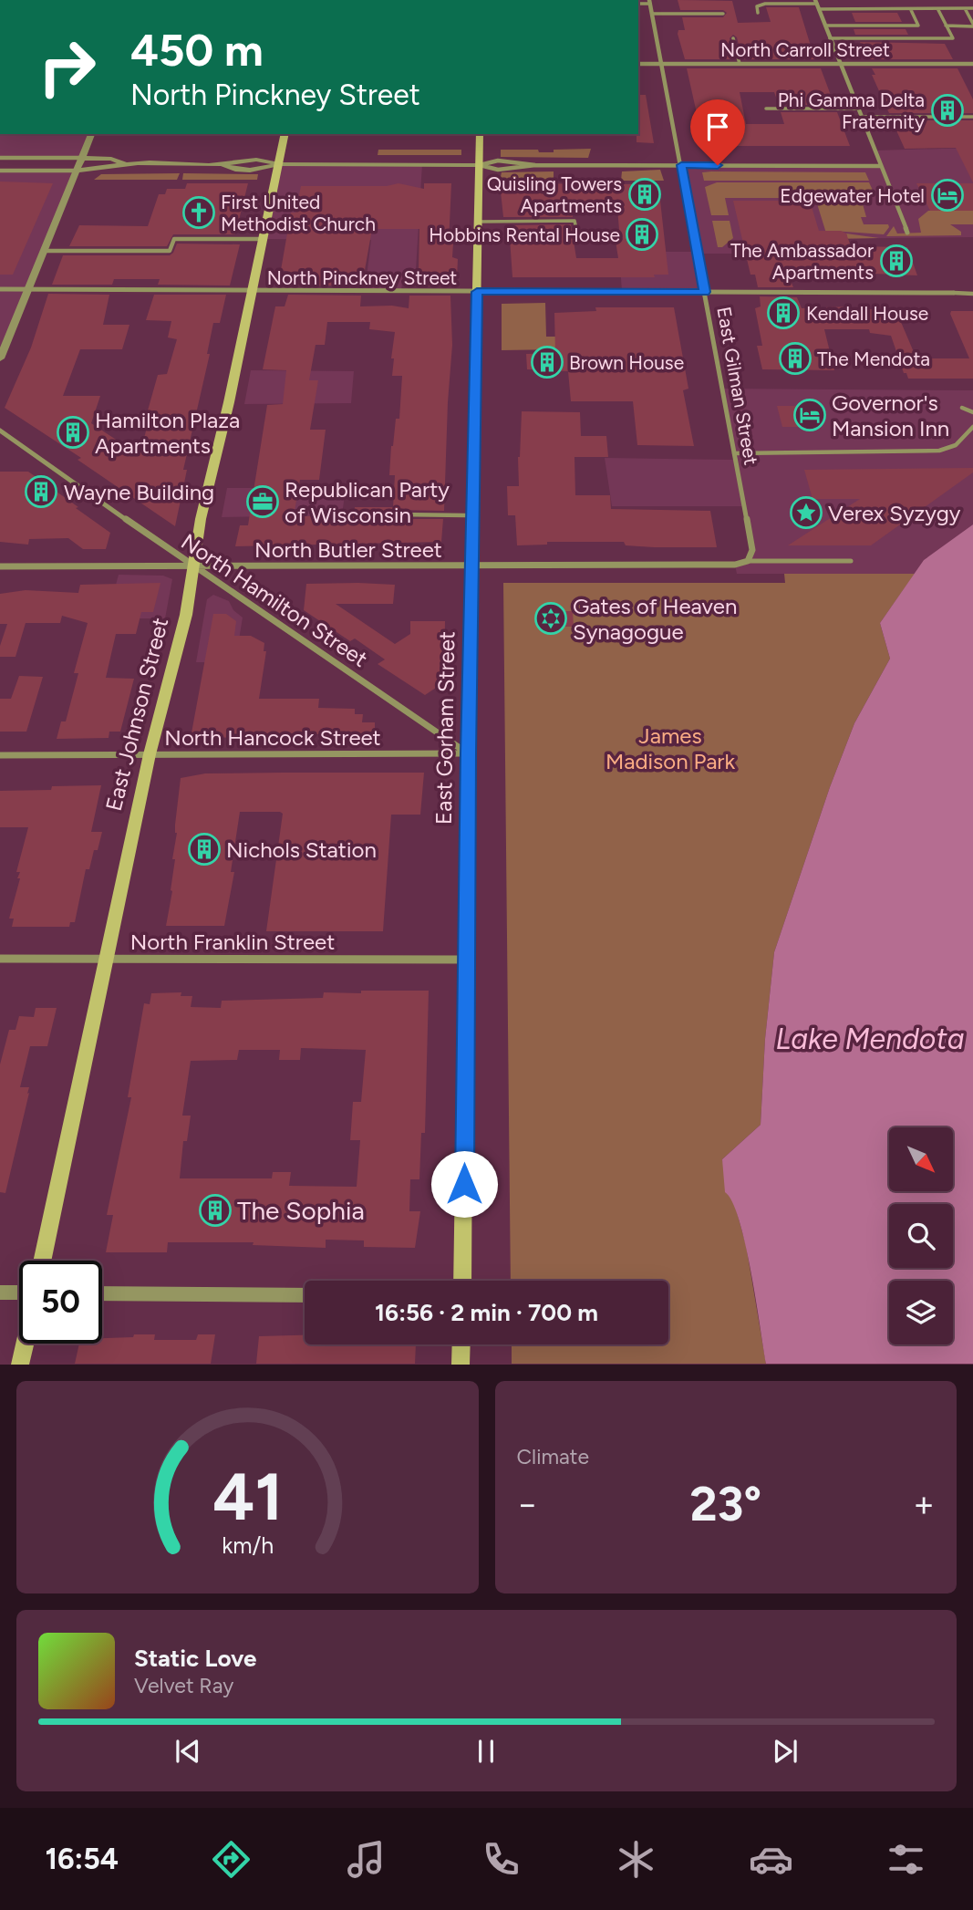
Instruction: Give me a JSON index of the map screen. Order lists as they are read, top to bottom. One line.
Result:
{"streets":{"main road":["East Johnson Street","East Gorham Street"],"street":["North Carroll Street","North Pinckney Street","East Gilman Street","North Butler Street","North Hamilton Street","North Hancock Street","North Franklin Street"]},"crossings":[["North Carroll Street","East Gilman Street"],["North Pinckney Street","East Gilman Street"],["North Pinckney Street","East Johnson Street"],["North Pinckney Street","East Gorham Street"],["East Gilman Street","North Butler Street"],["North Butler Street","North Hamilton Street"],["North Butler Street","East Johnson Street"],["North Butler Street","East Gorham Street"],["North Hamilton Street","East Johnson Street"],["North Hamilton Street","East Gorham Street"],["North Hamilton Street","North Hancock Street"],["East Johnson Street","North Hancock Street"],["East Johnson Street","North Franklin Street"],["East Gorham Street","North Hancock Street"],["East Gorham Street","North Franklin Street"]],"water":["Lake Mendota"],"parks":["James Madison Park"],"places":{"building":["Phi Gamma Delta Fraternity","Quisling Towers Apartments","Hobbins Rental House","The Ambassador Apartments","Kendall House","The Mendota","Brown House","Hamilton Plaza Apartments","Wayne Building","Nichols Station","The Sophia"],"hotel":["Edgewater Hotel","Governor's Mansion Inn"],"church":["First United Methodist Church"],"office":["Republican Party of Wisconsin"],"place":["Verex Syzygy"],"synagogue":["Gates of Heaven Synagogue"]},"north":"bottom right","page":{"turn":["450 m","North Pinckney Street"],"limit":"50","trip":"16:56 · 2 min · 700 m","tile":"Climate","heat":["−","23°","+"],"song":["Static Love","Velvet Ray"],"tabs":"16:54","gauge":["41","km/h"]}}
